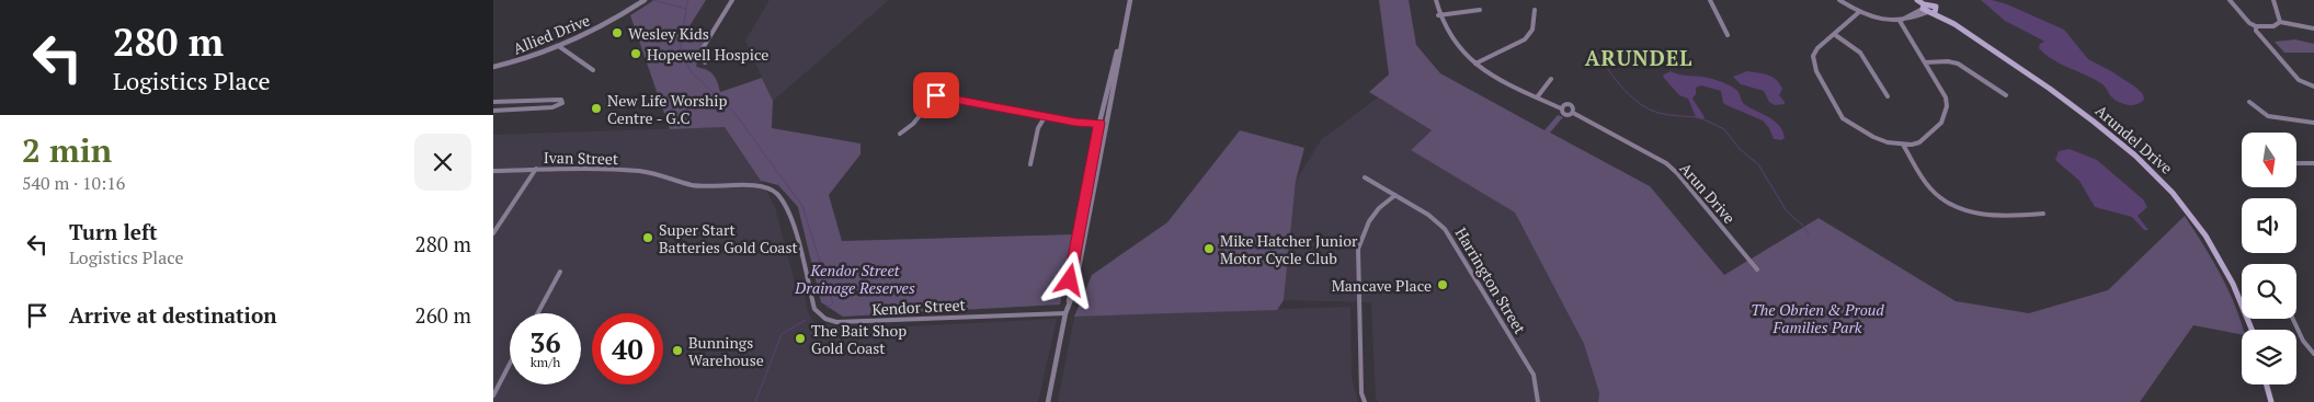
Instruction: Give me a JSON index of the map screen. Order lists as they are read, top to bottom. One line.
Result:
{"streets":{"main road":["Arundel Drive"],"street":["Allied Drive","Ivan Street","Arun Drive","Harrington Street","Kendor Street"]},"crossings":[["Ivan Street","Kendor Street"]],"districts":["ARUNDEL"],"parks":["Kendor Street Drainage Reserves","The Obrien & Proud Families Park"],"places":["Wesley Kids","Hopewell Hospice","New Life Worship Centre - G.C","Super Start Batteries Gold Coast","Mike Hatcher Junior Motor Cycle Club","Mancave Place","The Bait Shop Gold Coast","Bunnings Warehouse"],"north":"bottom","page":{"turn":["280 m","Logistics Place"],"heading":["2 min","540 m · 10:16"],"list":[{"name":"Turn left","note":"Logistics Place","value":"280 m"},{"name":"Arrive at destination","value":"260 m"}],"speed":"36 km/h","limit":"40"}}
